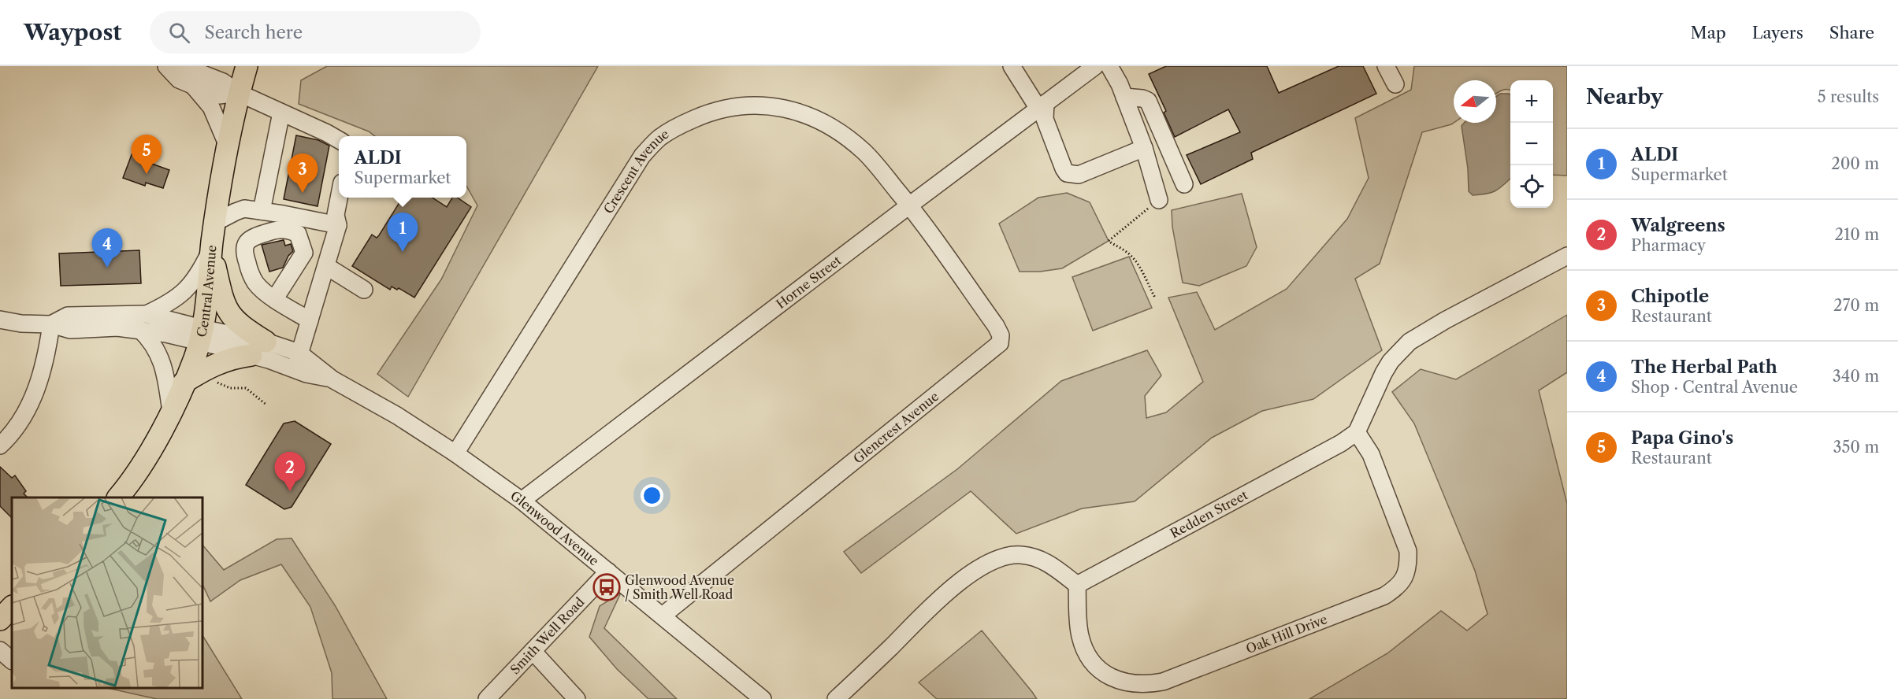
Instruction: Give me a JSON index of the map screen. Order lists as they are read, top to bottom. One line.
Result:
{"streets":{"main road":["Central Avenue"],"street":["Crescent Avenue","Horne Street","Glencrest Avenue","Redden Street","Glenwood Avenue","Oak Hill Drive","Smith Well Road"]},"crossings":[["Crescent Avenue","Horne Street"],["Crescent Avenue","Glencrest Avenue"],["Crescent Avenue","Glenwood Avenue"],["Horne Street","Glencrest Avenue"],["Horne Street","Glenwood Avenue"],["Central Avenue","Glenwood Avenue"],["Glencrest Avenue","Glenwood Avenue"],["Redden Street","Oak Hill Drive"],["Glenwood Avenue","Smith Well Road"]],"places":{"bus stop":["Glenwood Avenue / Smith Well Road"]},"north":"left","page":{"header":"Waypost","search":"Search here","nav":["Map","Layers","Share"],"heading":["Nearby","5 results"],"map_buttons":["+","−"],"list":[{"mark":"1","name":"ALDI","note":"Supermarket","value":"200 m"},{"mark":"2","name":"Walgreens","note":"Pharmacy","value":"210 m"},{"mark":"3","name":"Chipotle","note":"Restaurant","value":"270 m"},{"mark":"4","name":"The Herbal Path","note":"Shop · Central Avenue","value":"340 m"},{"mark":"5","name":"Papa Gino's","note":"Restaurant","value":"350 m"}],"pins":["5","3","1","4","2"],"popup":["ALDI","Supermarket"]}}
